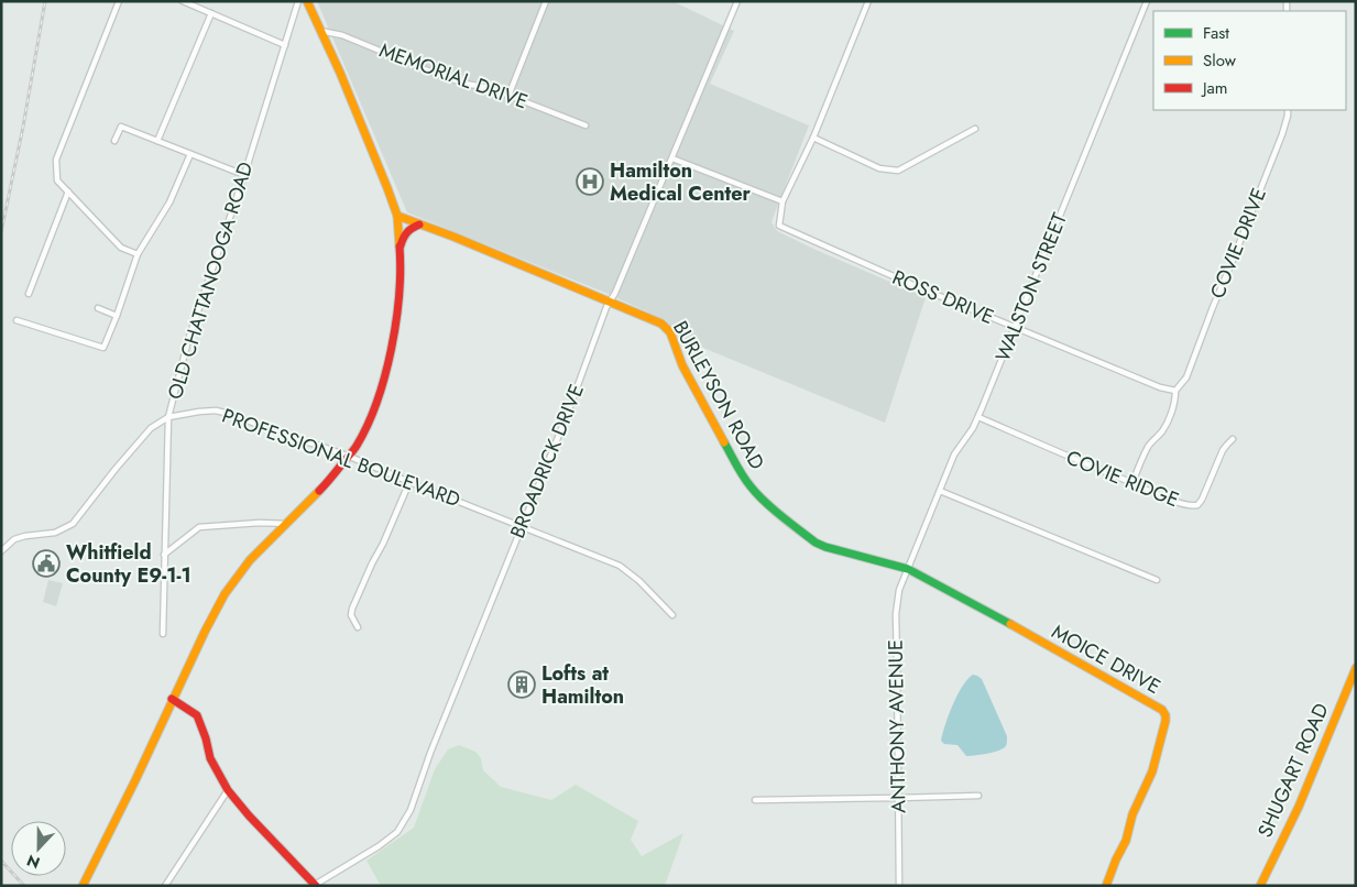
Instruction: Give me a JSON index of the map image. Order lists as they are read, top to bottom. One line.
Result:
{"streets":{"street":["MEMORIAL DRIVE","COVIE DRIVE","OLD CHATTANOOGA ROAD","WALSTON STREET","ROSS DRIVE","BURLEYSON ROAD","PROFESSIONAL BOULEVARD","BROADRICK DRIVE","COVIE RIDGE","MOICE DRIVE","ANTHONY AVENUE","SHUGART ROAD"]},"crossings":[["COVIE DRIVE","ROSS DRIVE"],["OLD CHATTANOOGA ROAD","PROFESSIONAL BOULEVARD"],["WALSTON STREET","ROSS DRIVE"],["WALSTON STREET","BURLEYSON ROAD"],["WALSTON STREET","COVIE RIDGE"],["WALSTON STREET","MOICE DRIVE"],["WALSTON STREET","ANTHONY AVENUE"],["BURLEYSON ROAD","BROADRICK DRIVE"],["BURLEYSON ROAD","MOICE DRIVE"],["BURLEYSON ROAD","ANTHONY AVENUE"],["PROFESSIONAL BOULEVARD","BROADRICK DRIVE"],["MOICE DRIVE","ANTHONY AVENUE"]],"places":{"hospital":["Hamilton Medical Center"],"public building":["Whitfield County E9-1-1"],"building":["Lofts at Hamilton"]},"legend":["Fast","Slow","Jam"],"north":"bottom"}
